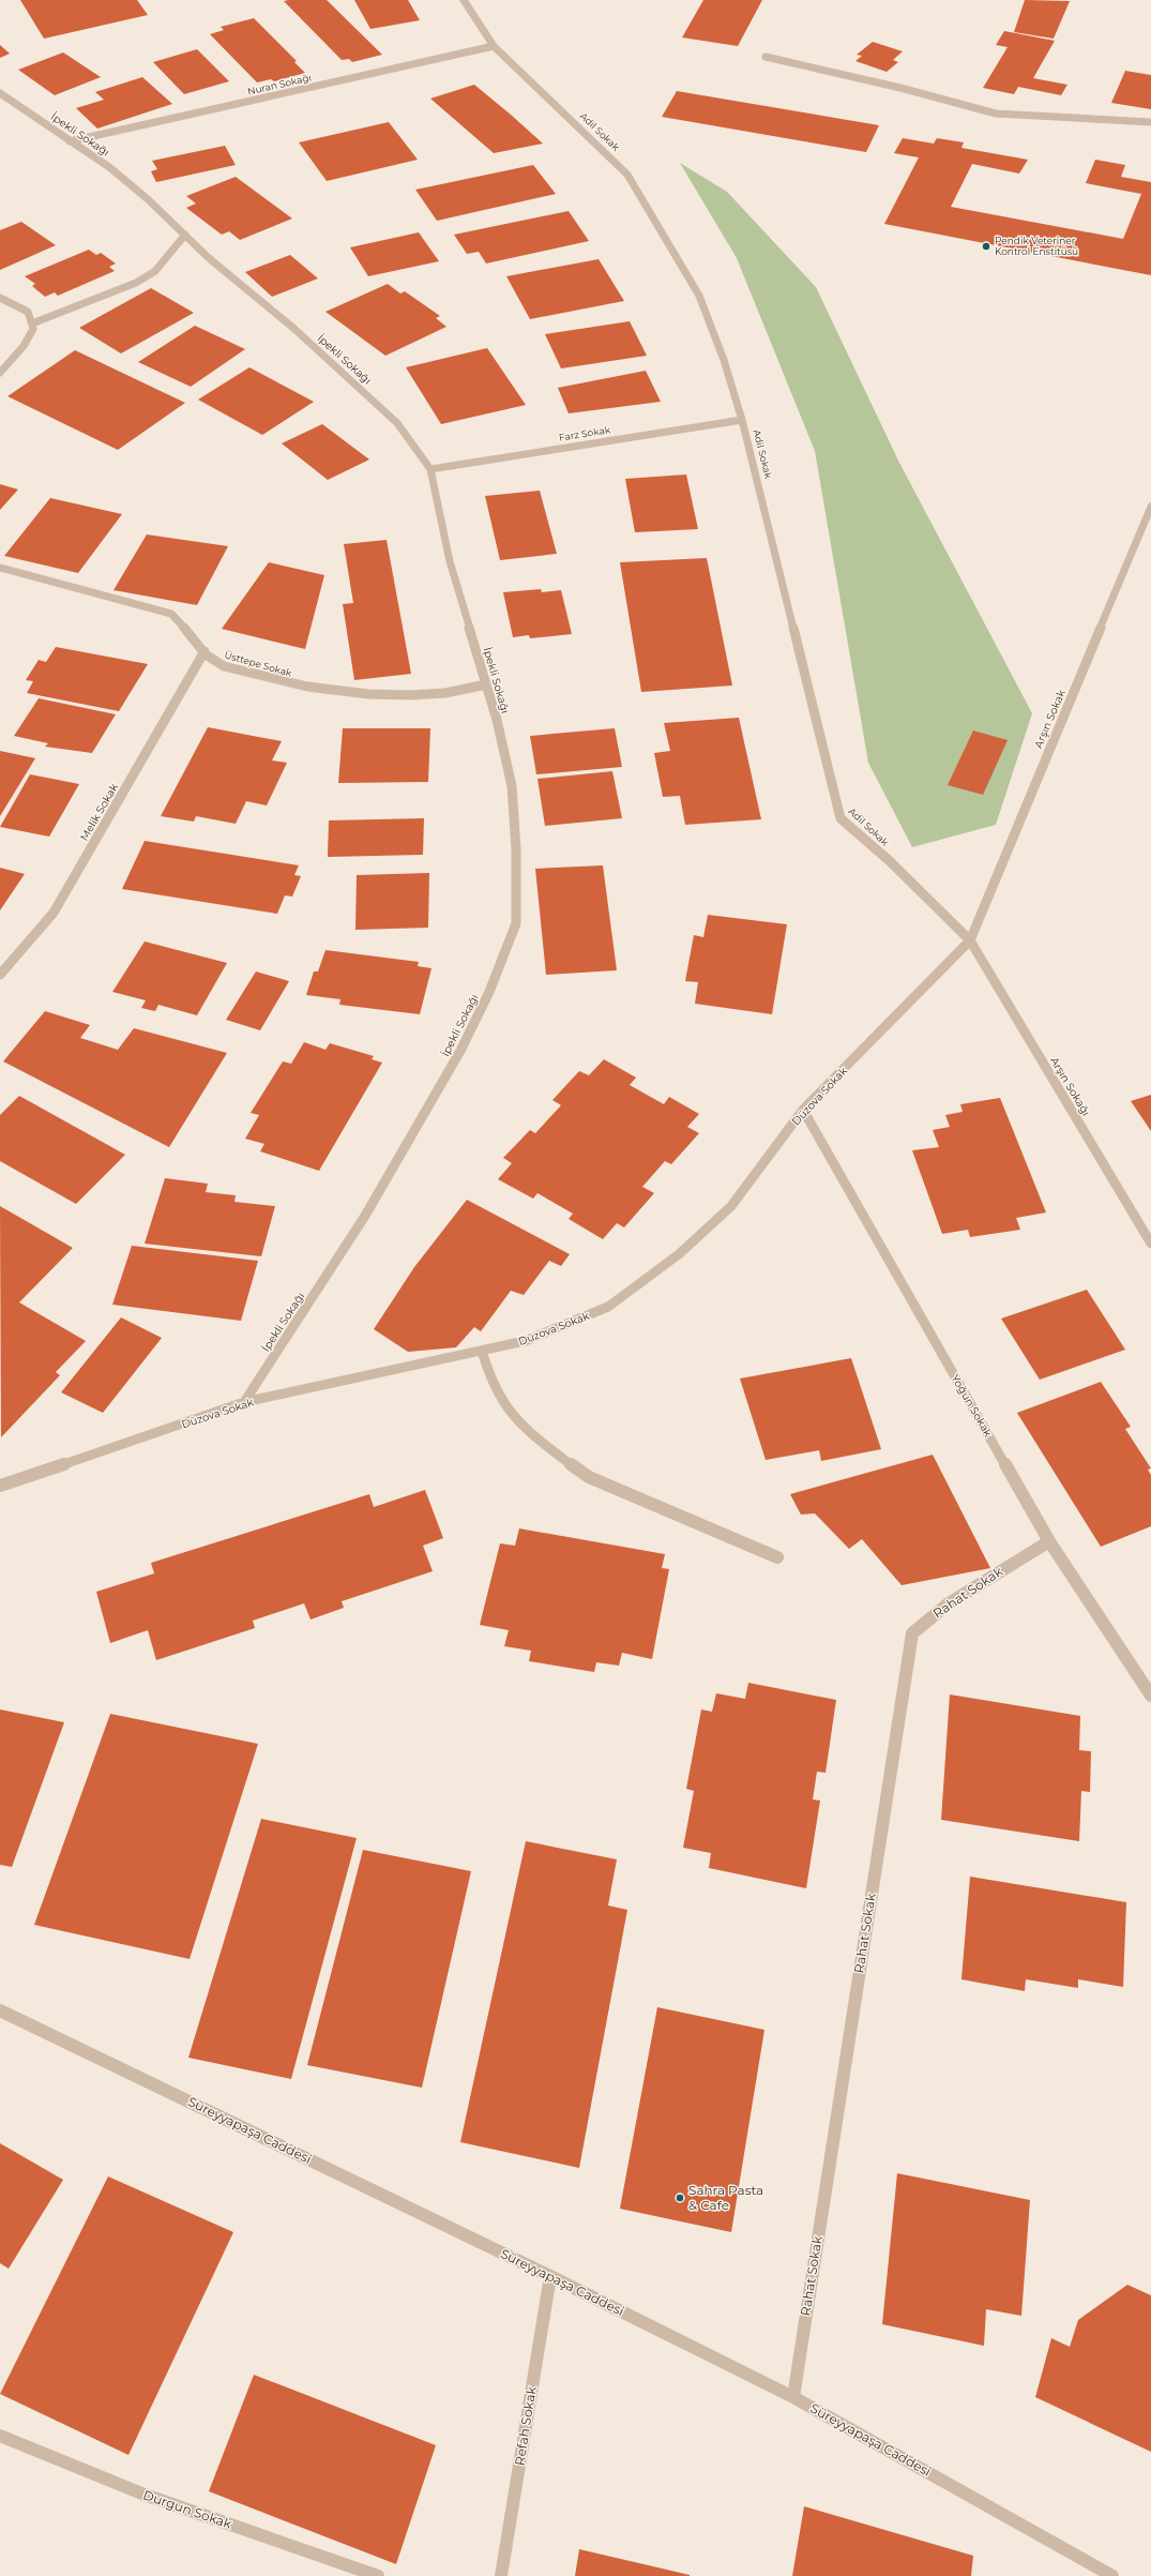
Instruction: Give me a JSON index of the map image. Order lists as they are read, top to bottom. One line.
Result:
{"streets":{"street":["Nuran Sokağı","Adil Sokak","İpekli Sokağı","Farz Sokak","Üsttepe Sokak","Arşın Sokak","Melik Sokak","Arşın Sokağı","Düzova Sokak","Yoğun Sokak","Rahat Sokak","Süreyyapaşa Caddesi","Refah Sokak","Durgun Sokak"]},"crossings":[["Nuran Sokağı","Adil Sokak"],["Nuran Sokağı","İpekli Sokağı"],["Adil Sokak","Farz Sokak"],["Adil Sokak","Arşın Sokak"],["Adil Sokak","Arşın Sokağı"],["Adil Sokak","Düzova Sokak"],["İpekli Sokağı","Farz Sokak"],["İpekli Sokağı","Üsttepe Sokak"],["İpekli Sokağı","Düzova Sokak"],["Üsttepe Sokak","Melik Sokak"],["Arşın Sokak","Arşın Sokağı"],["Arşın Sokak","Düzova Sokak"],["Arşın Sokağı","Düzova Sokak"],["Düzova Sokak","Yoğun Sokak"],["Yoğun Sokak","Rahat Sokak"],["Rahat Sokak","Süreyyapaşa Caddesi"],["Süreyyapaşa Caddesi","Refah Sokak"]],"places":["Pendik Veteriner Kontrol Enstitüsü","Sahra Pasta & Cafe"]}
